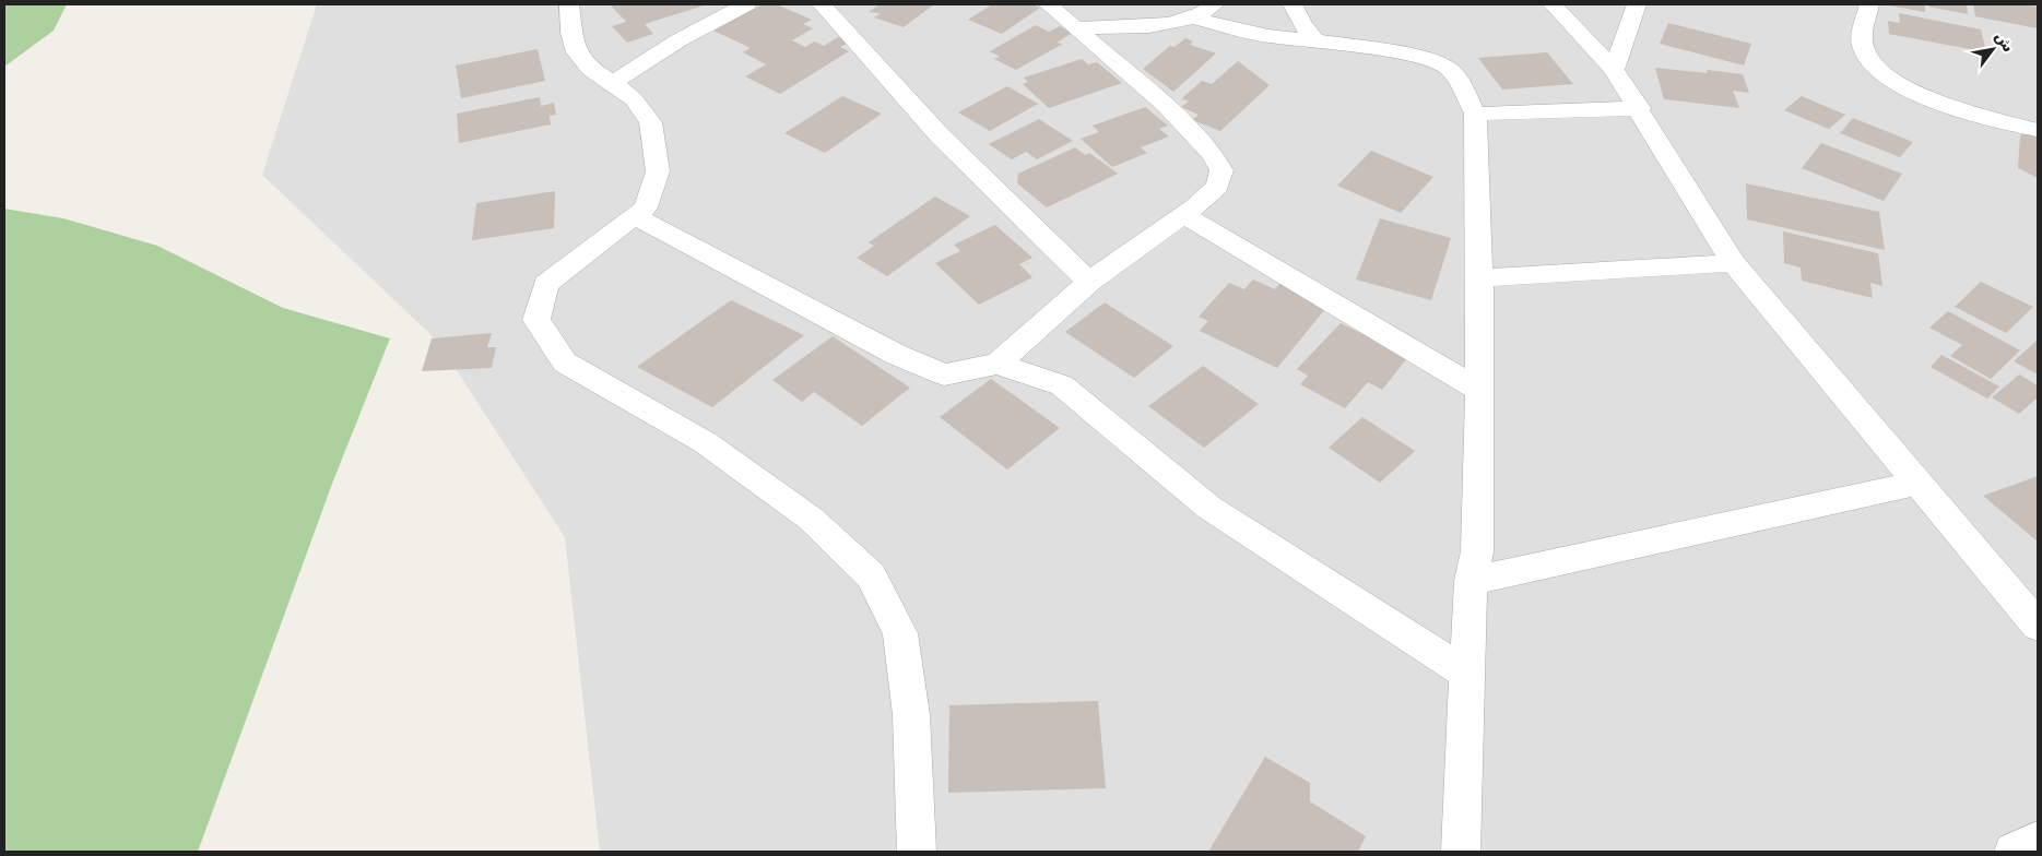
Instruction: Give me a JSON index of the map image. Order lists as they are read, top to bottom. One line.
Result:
{"north":"top right"}
